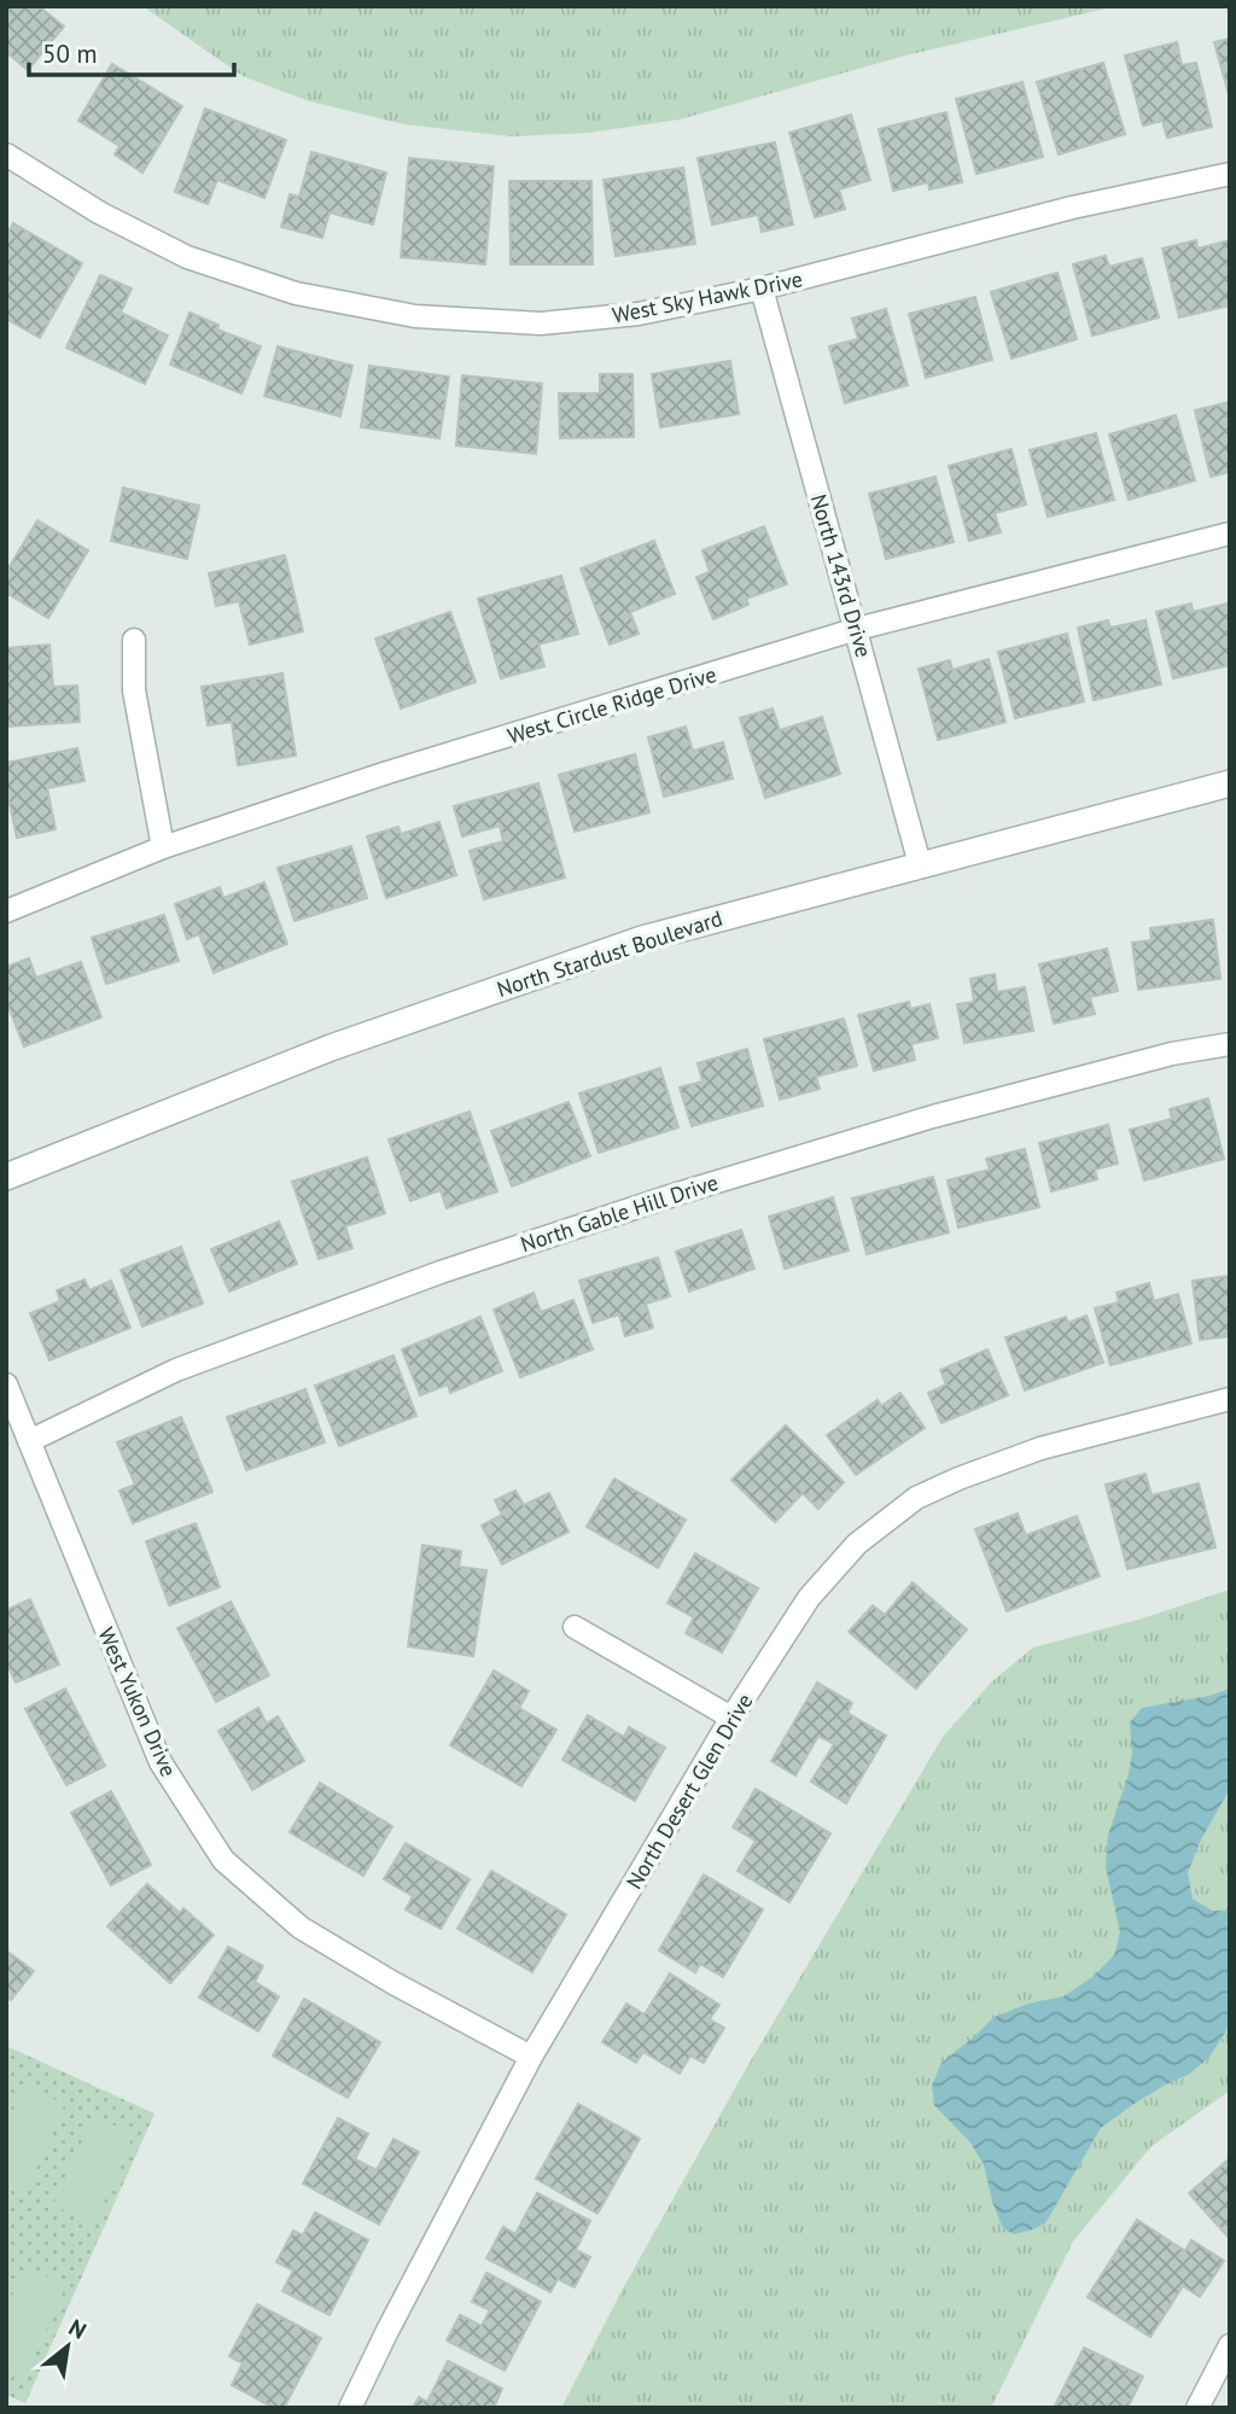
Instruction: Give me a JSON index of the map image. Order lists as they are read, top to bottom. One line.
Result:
{"streets":{"street":["West Sky Hawk Drive","North 143rd Drive","West Circle Ridge Drive","North Stardust Boulevard","North Gable Hill Drive","West Yukon Drive","North Desert Glen Drive"]},"crossings":[["West Sky Hawk Drive","North 143rd Drive"],["North 143rd Drive","West Circle Ridge Drive"],["North 143rd Drive","North Stardust Boulevard"],["North Gable Hill Drive","West Yukon Drive"],["West Yukon Drive","North Desert Glen Drive"]],"scale_bar":"50 m","north":"top right"}
